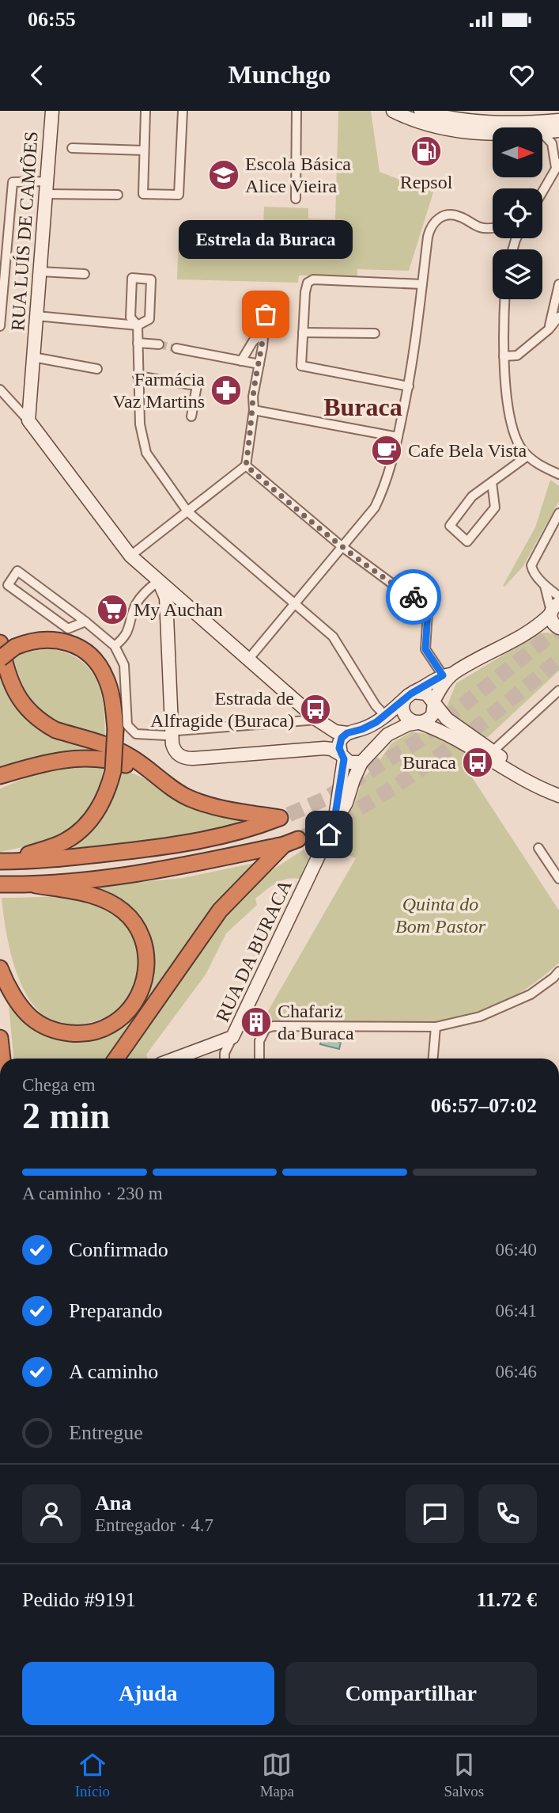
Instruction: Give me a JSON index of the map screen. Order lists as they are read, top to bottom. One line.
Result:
{"streets":{"street":["RUA LUÍS DE CAMÕES","RUA DA BURACA"]},"districts":["Buraca"],"parks":["Quinta do Bom Pastor"],"places":{"fuel station":["Repsol"],"school or university":["Escola Básica Alice Vieira"],"other":["Estrela da Buraca"],"pharmacy":["Farmácia Vaz Martins"],"cafe":["Cafe Bela Vista"],"supermarket":["My Auchan"],"bus stop":["Estrada de Alfragide (Buraca)","Buraca"],"building":["Chafariz da Buraca"]},"north":"right","page":{"status":"06:55","header":"Munchgo","bubble":"Estrela da Buraca","heading":["2 min","Chega em","06:57–07:02"],"panel":["Ana","Entregador · 4.7","Pedido #9191","11.72 €"],"bar":"A caminho · 230 m","list":[["Confirmado","06:40"],["Preparando","06:41"],["A caminho","06:46"],"Entregue"],"buttons":["Ajuda","Compartilhar"],"tabs":["Início","Mapa","Salvos"]}}
